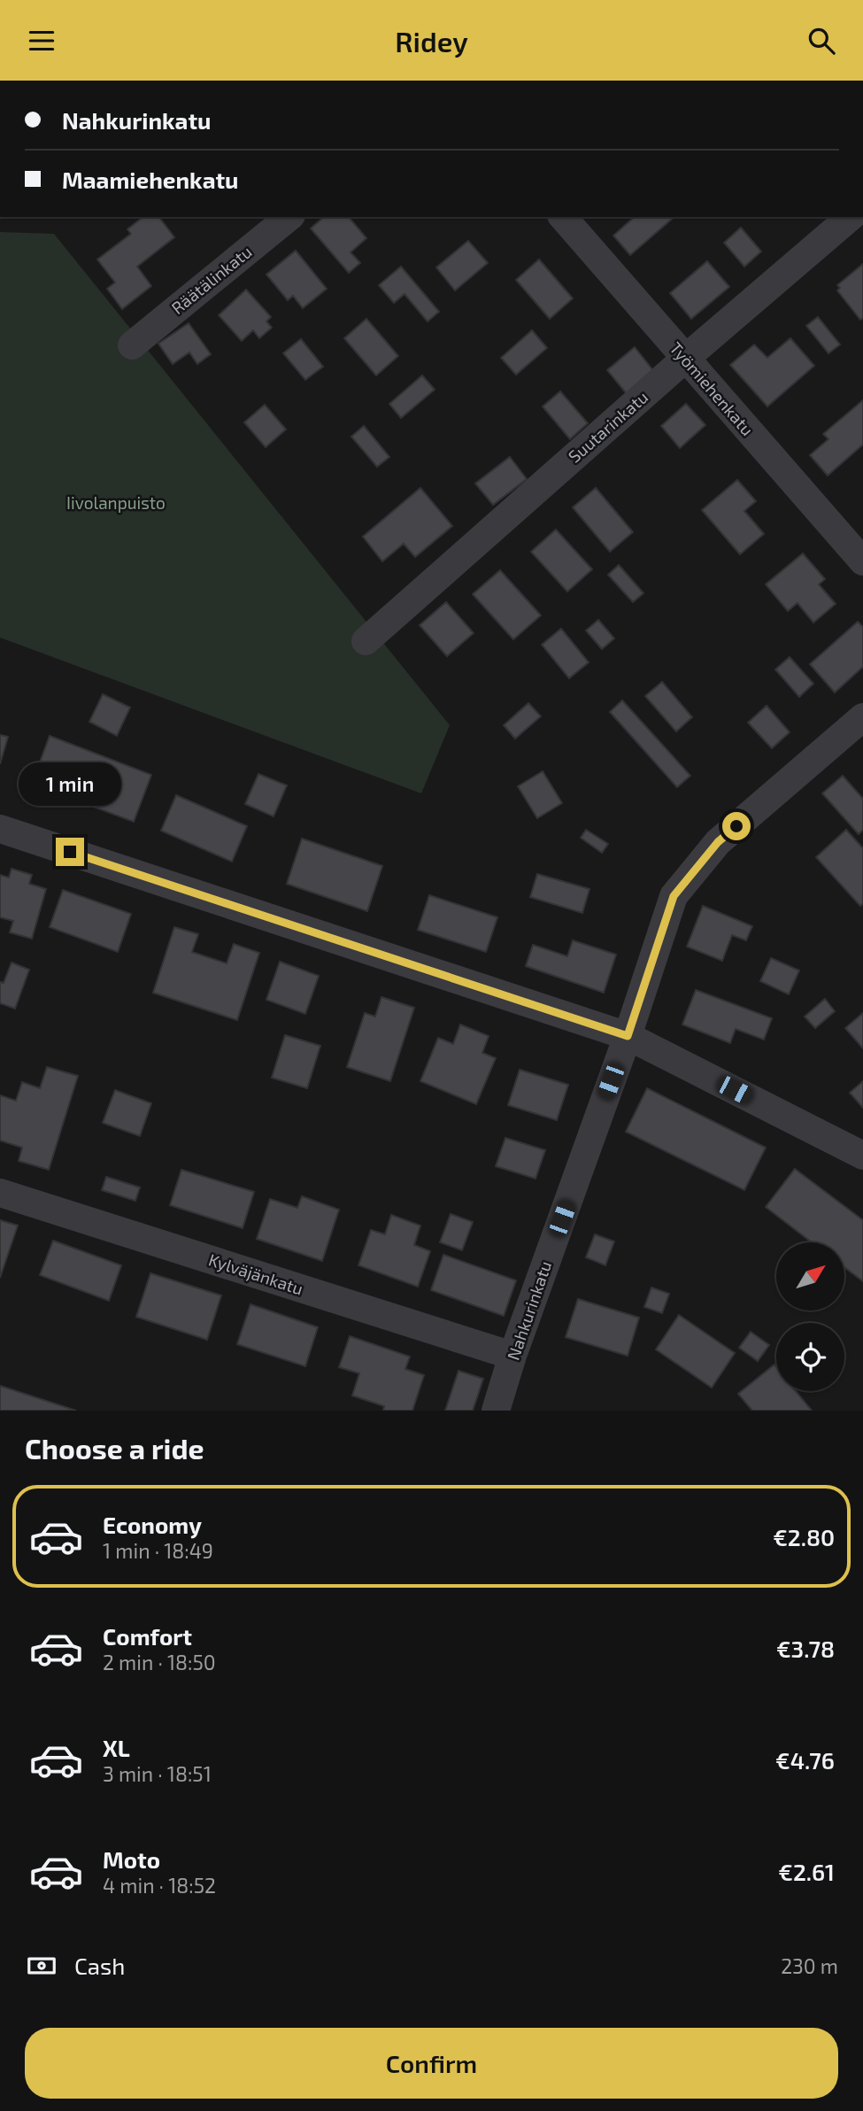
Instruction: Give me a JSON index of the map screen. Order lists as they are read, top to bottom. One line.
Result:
{"streets":{"street":["Räätälinkatu","Työmiehenkatu","Suutarinkatu","Kylväjänkatu","Nahkurinkatu"]},"crossings":[["Työmiehenkatu","Suutarinkatu"],["Kylväjänkatu","Nahkurinkatu"]],"parks":["Iivolanpuisto"],"north":"top right","page":{"header":"Ridey","banner":["Nahkurinkatu","Maamiehenkatu"],"bubble":"1 min","heading":"Choose a ride","list":[{"name":"Economy","note":"1 min · 18:49","value":"€2.80"},{"name":"Comfort","note":"2 min · 18:50","value":"€3.78"},{"name":"XL","note":"3 min · 18:51","value":"€4.76"},{"name":"Moto","note":"4 min · 18:52","value":"€2.61"}],"pay":["Cash","230 m"],"buttons":"Confirm"}}
